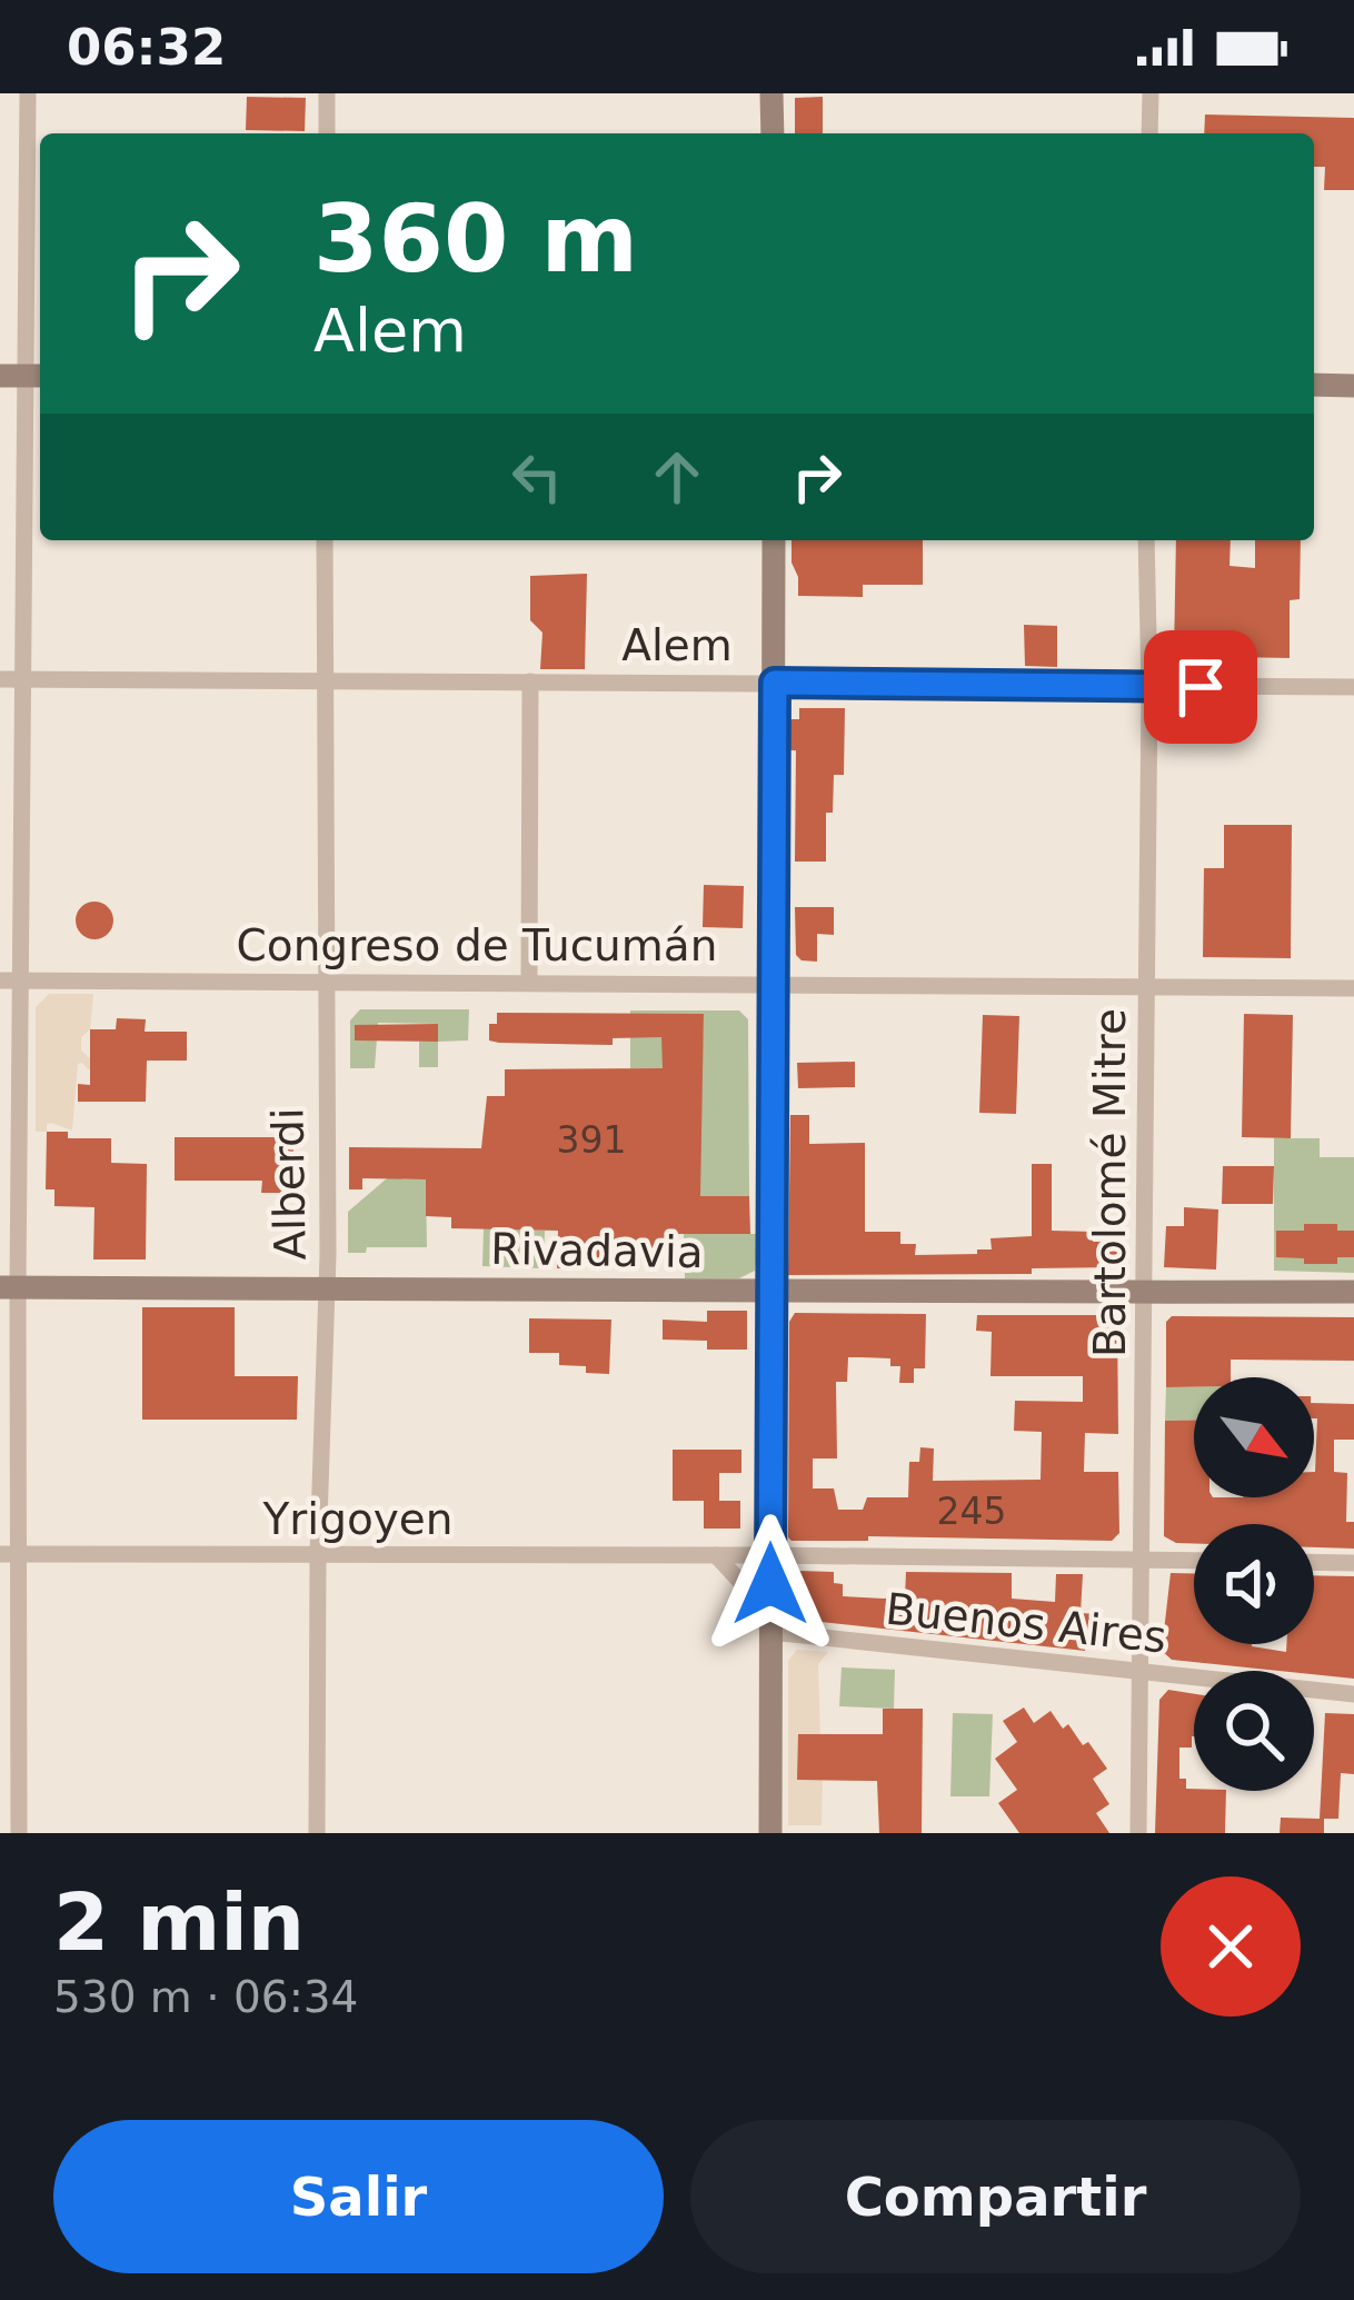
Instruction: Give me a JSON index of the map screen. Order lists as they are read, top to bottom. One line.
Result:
{"streets":{"main road":["Rivadavia"],"street":["Alem","Congreso de Tucumán","Bartolomé Mitre","Alberdi","Yrigoyen","Buenos Aires"]},"crossings":[["Alem","Bartolomé Mitre"],["Alem","Alberdi"],["Congreso de Tucumán","Bartolomé Mitre"],["Congreso de Tucumán","Alberdi"],["Bartolomé Mitre","Rivadavia"],["Bartolomé Mitre","Yrigoyen"],["Bartolomé Mitre","Buenos Aires"],["Alberdi","Rivadavia"],["Alberdi","Yrigoyen"]],"house_numbers":["391","245"],"north":"bottom right","page":{"status":"06:32","turn":["360 m","Alem"],"heading":["2 min","530 m · 06:34"],"buttons":["Salir","Compartir"]}}
